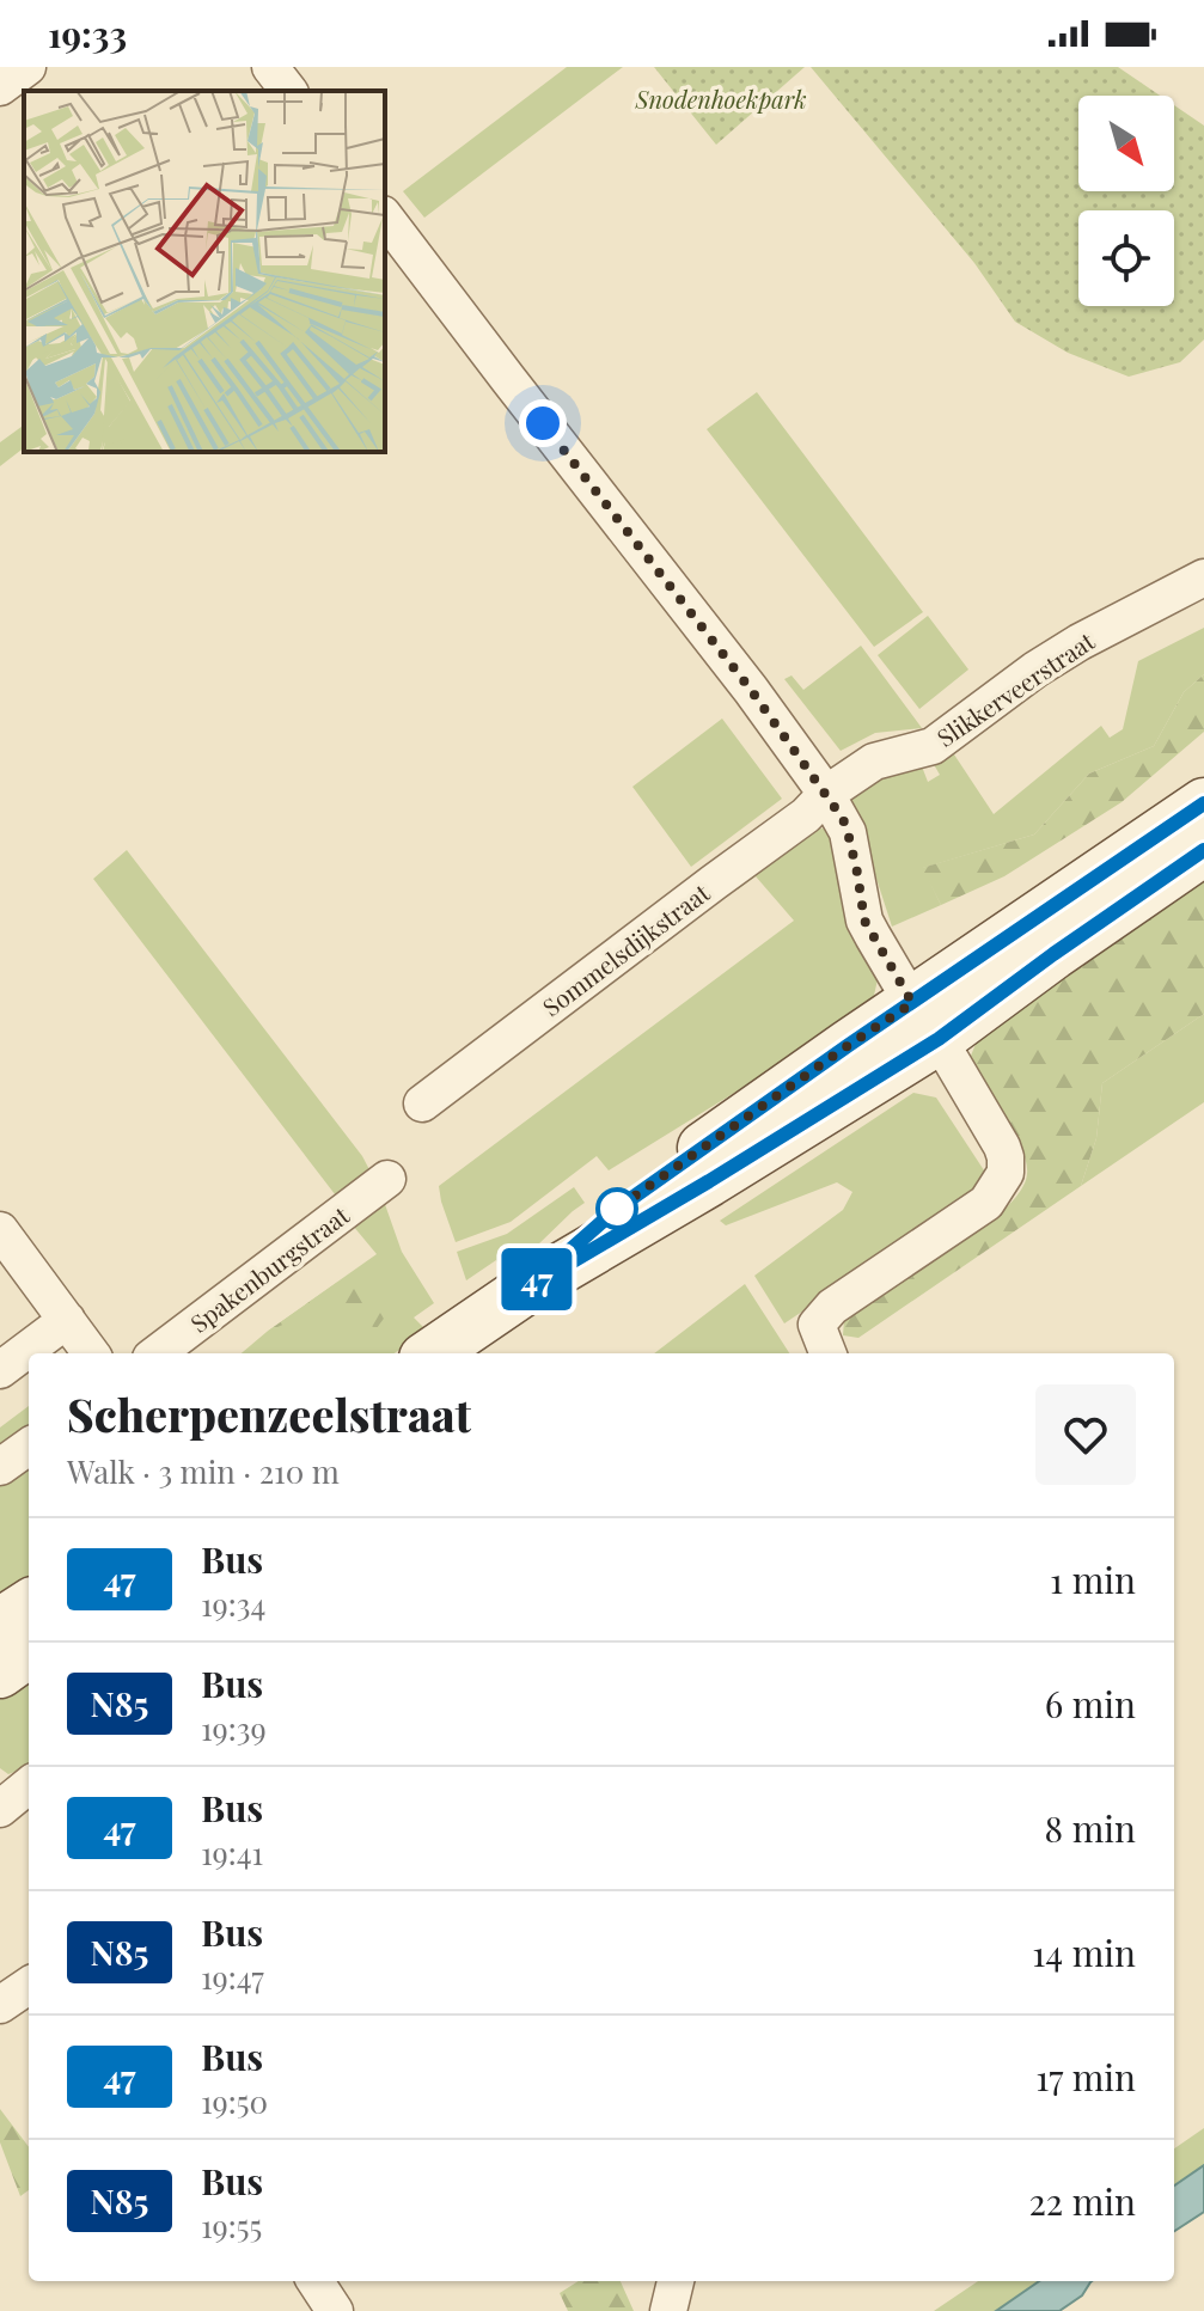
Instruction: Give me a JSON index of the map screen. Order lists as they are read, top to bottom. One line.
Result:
{"streets":{"street":["Slikkerveerstraat","Sommelsdijkstraat","Spakenburgstraat"]},"crossings":[["Slikkerveerstraat","Sommelsdijkstraat"]],"parks":["Snodenhoekpark"],"lines":["bus line 47"],"north":"bottom right","page":{"status":"19:33","on_map":"47","heading":["Scherpenzeelstraat","Walk · 3 min · 210 m"],"list":[{"mark":"47","name":"Bus","note":"19:34","value":"1 min"},{"mark":"N85","name":"Bus","note":"19:39","value":"6 min"},{"mark":"47","name":"Bus","note":"19:41","value":"8 min"},{"mark":"N85","name":"Bus","note":"19:47","value":"14 min"},{"mark":"47","name":"Bus","note":"19:50","value":"17 min"},{"mark":"N85","name":"Bus","note":"19:55","value":"22 min"}]}}
